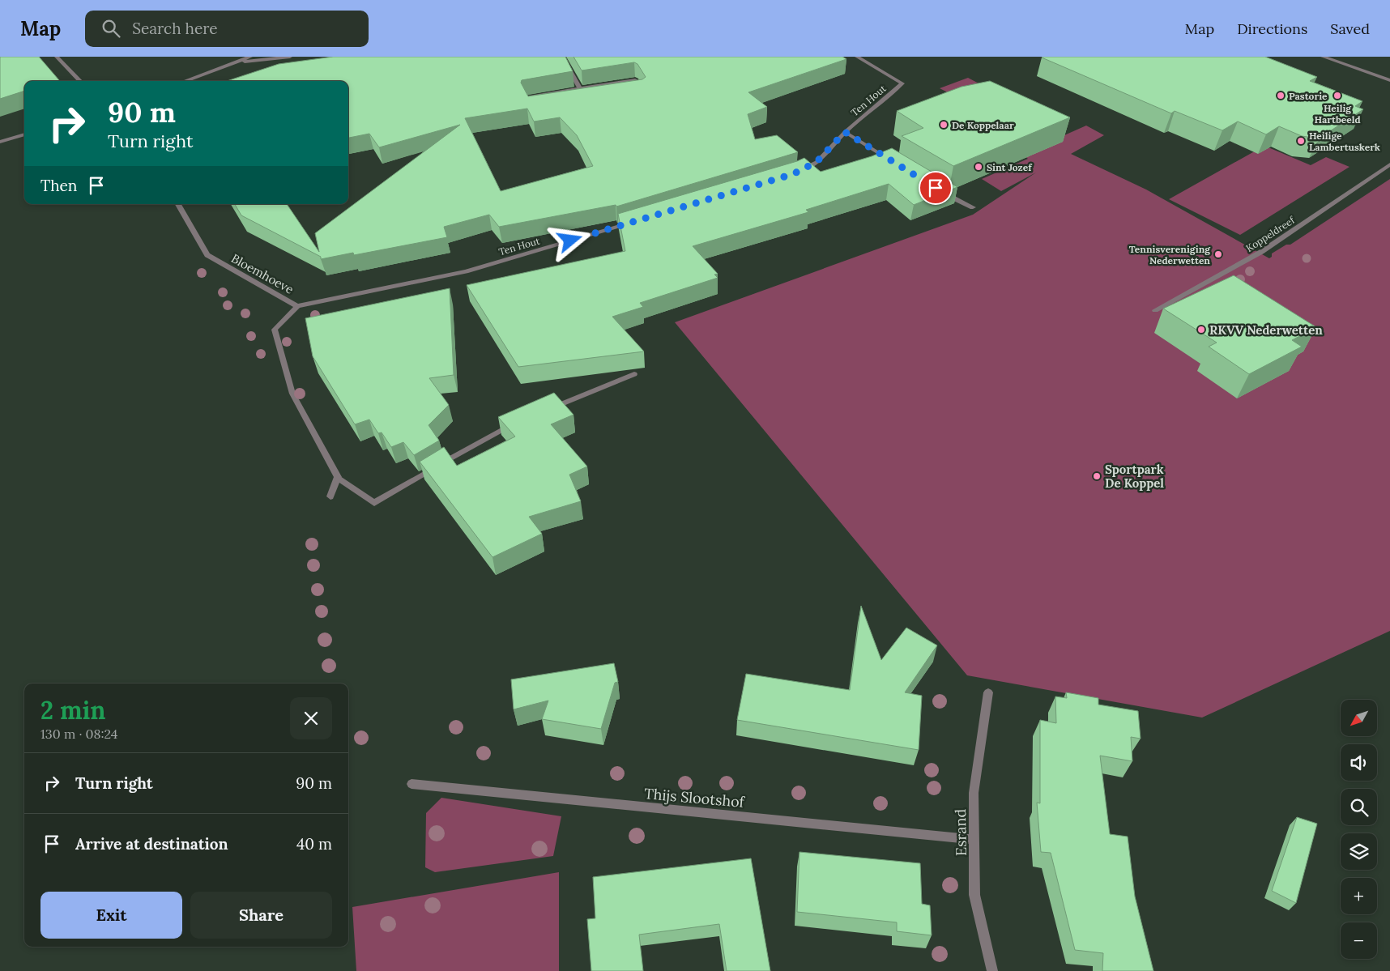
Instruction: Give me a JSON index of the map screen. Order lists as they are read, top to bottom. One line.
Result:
{"streets":{"street":["Ten Hout","Koppeldreef","Bloemhoeve","Thijs Slootshof","Esrand"]},"crossings":[["Ten Hout","Bloemhoeve"],["Thijs Slootshof","Esrand"]],"places":["Pastorie","Heilig Hartbeeld","De Koppelaar","Heilige Lambertuskerk","Sint Jozef","Tennisvereniging Nederwetten","RKVV Nederwetten","Sportpark De Koppel"],"north":"bottom left","page":{"header":"Map","search":"Search here","nav":["Map","Directions","Saved"],"turn":["90 m","Turn right"],"then":"Then","heading":["2 min","130 m · 08:24"],"map_buttons":["+","−"],"list":[{"name":"Turn right","value":"90 m"},{"name":"Arrive at destination","value":"40 m"}],"buttons":["Exit","Share"]}}
